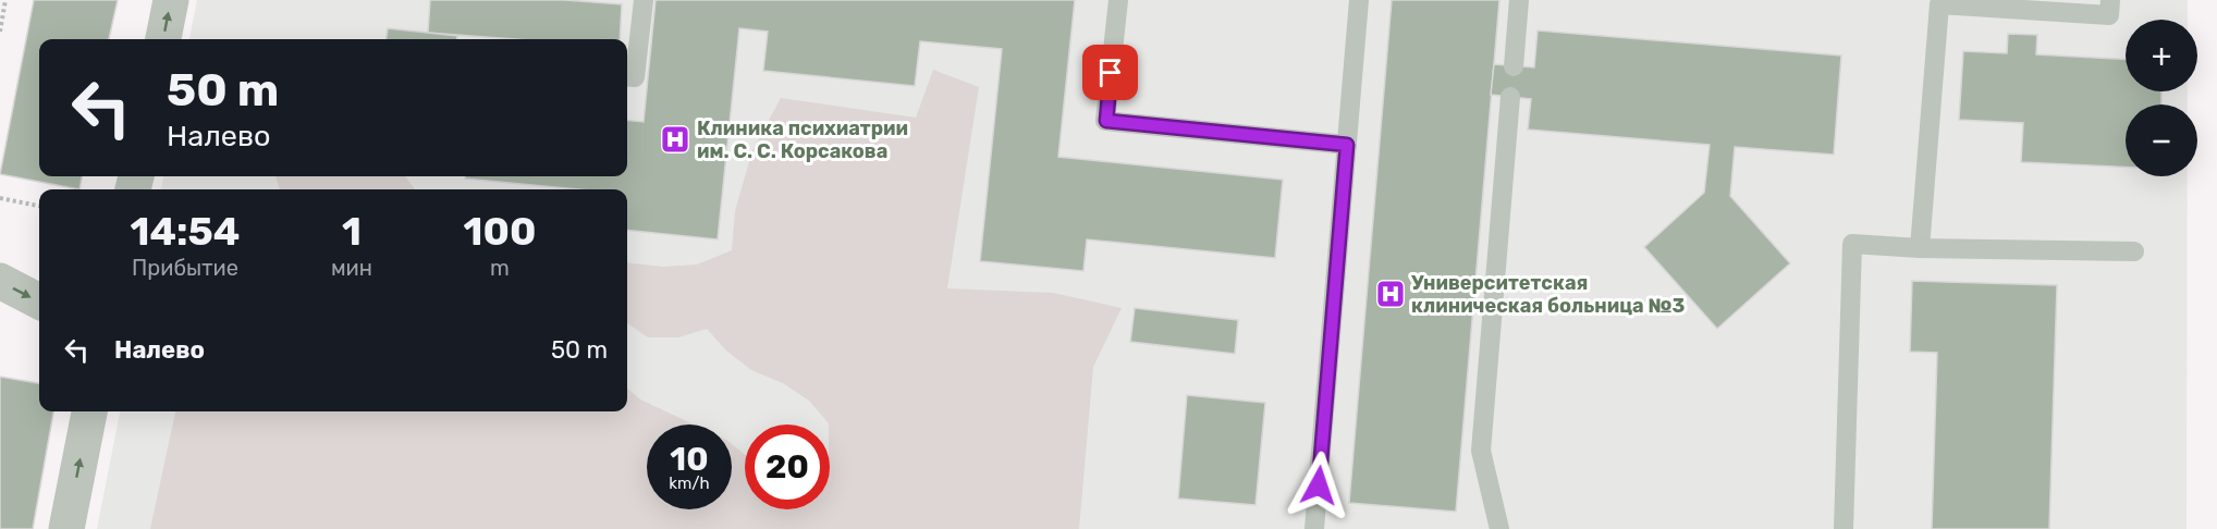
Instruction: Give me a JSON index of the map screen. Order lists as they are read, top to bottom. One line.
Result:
{"places":{"hospital":["Клиника психиатрии им. С. С. Корсакова","Университетская клиническая больница №3"]},"page":{"map_buttons":["+","−"],"turn":["50 m","Налево"],"eta":["14:54","Прибытие","1","мин","100","m"],"list":[{"name":"Налево","value":"50 m"}],"speed":"10 km/h","limit":"20"}}
